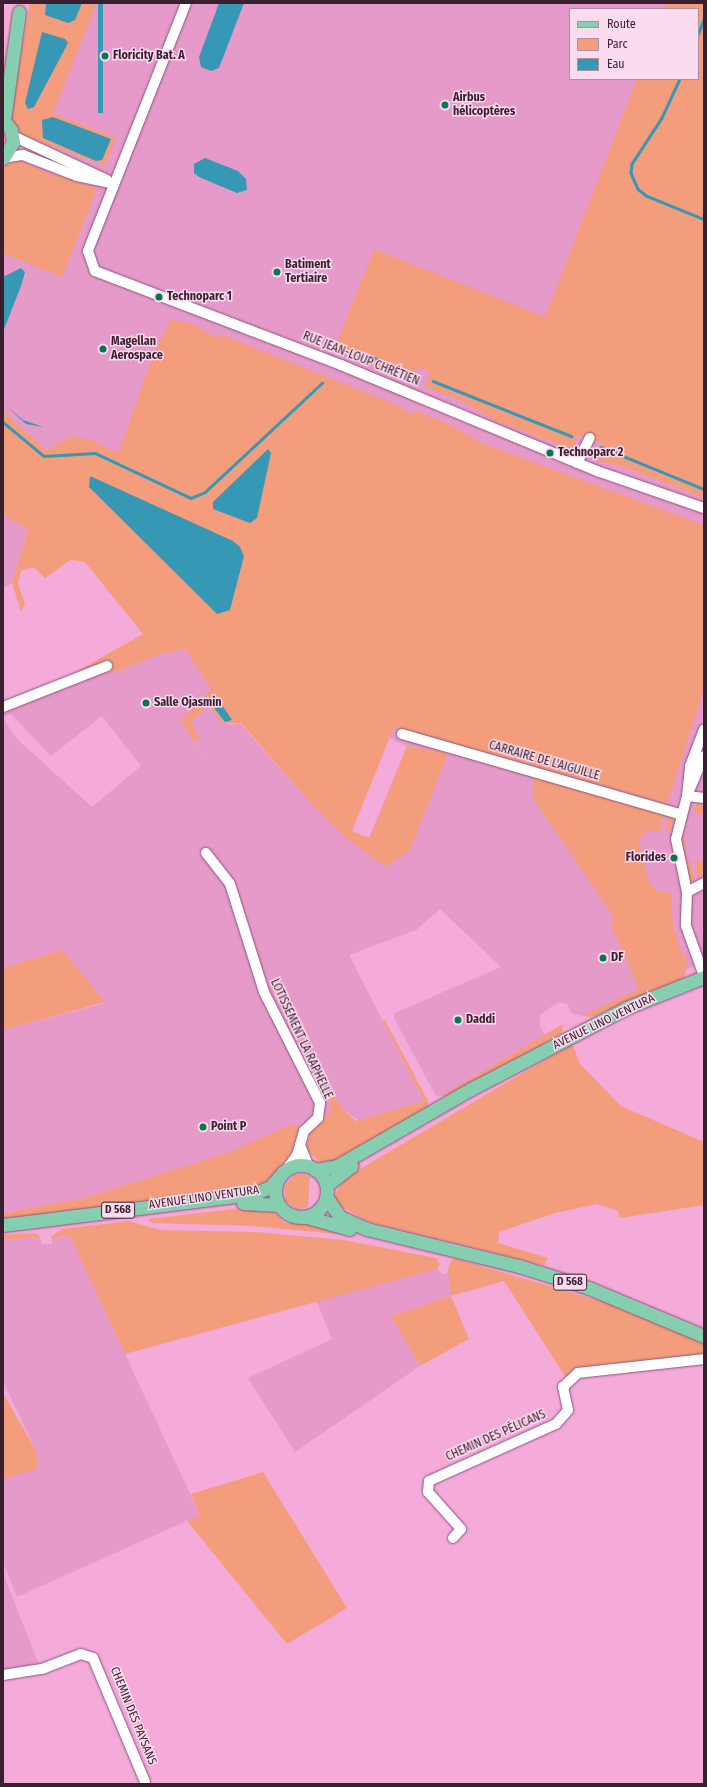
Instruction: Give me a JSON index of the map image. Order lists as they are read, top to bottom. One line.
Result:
{"streets":{"main road":["AVENUE LINO VENTURA","D 568"],"street":["RUE JEAN-LOUP CHRÉTIEN","CARRAIRE DE L'AIGUILLE","LOTISSEMENT LA RAPHELLE","CHEMIN DES PÉLICANS","CHEMIN DES PAYSANS"]},"crossings":[["AVENUE LINO VENTURA","LOTISSEMENT LA RAPHELLE"]],"places":["Floricity Bat. A","Airbus hélicoptères","Batiment Tertiaire","Technoparc 1","Magellan Aerospace","Technoparc 2","Salle Ojasmin","Florides","DF","Daddi","Point P"],"legend":["Route","Parc","Eau"]}
